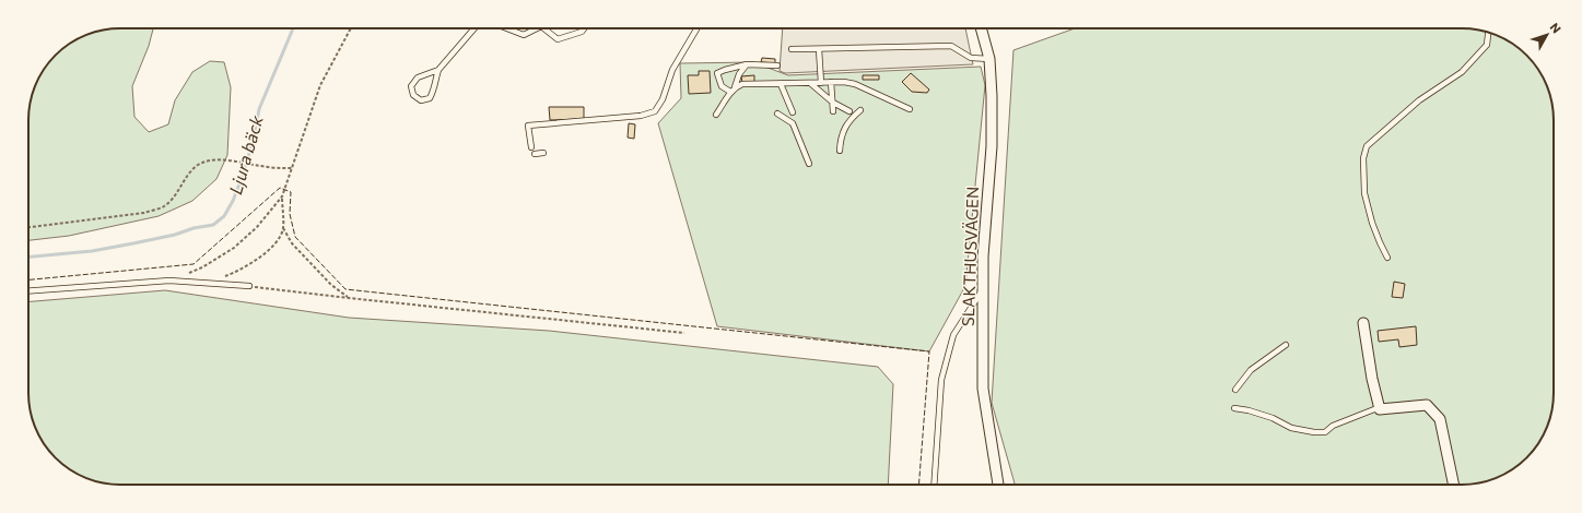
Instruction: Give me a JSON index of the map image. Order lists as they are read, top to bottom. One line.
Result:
{"streets":{"street":["SLAKTHUSVÄGEN"]},"water":["Ljura bäck"],"north":"top right"}
